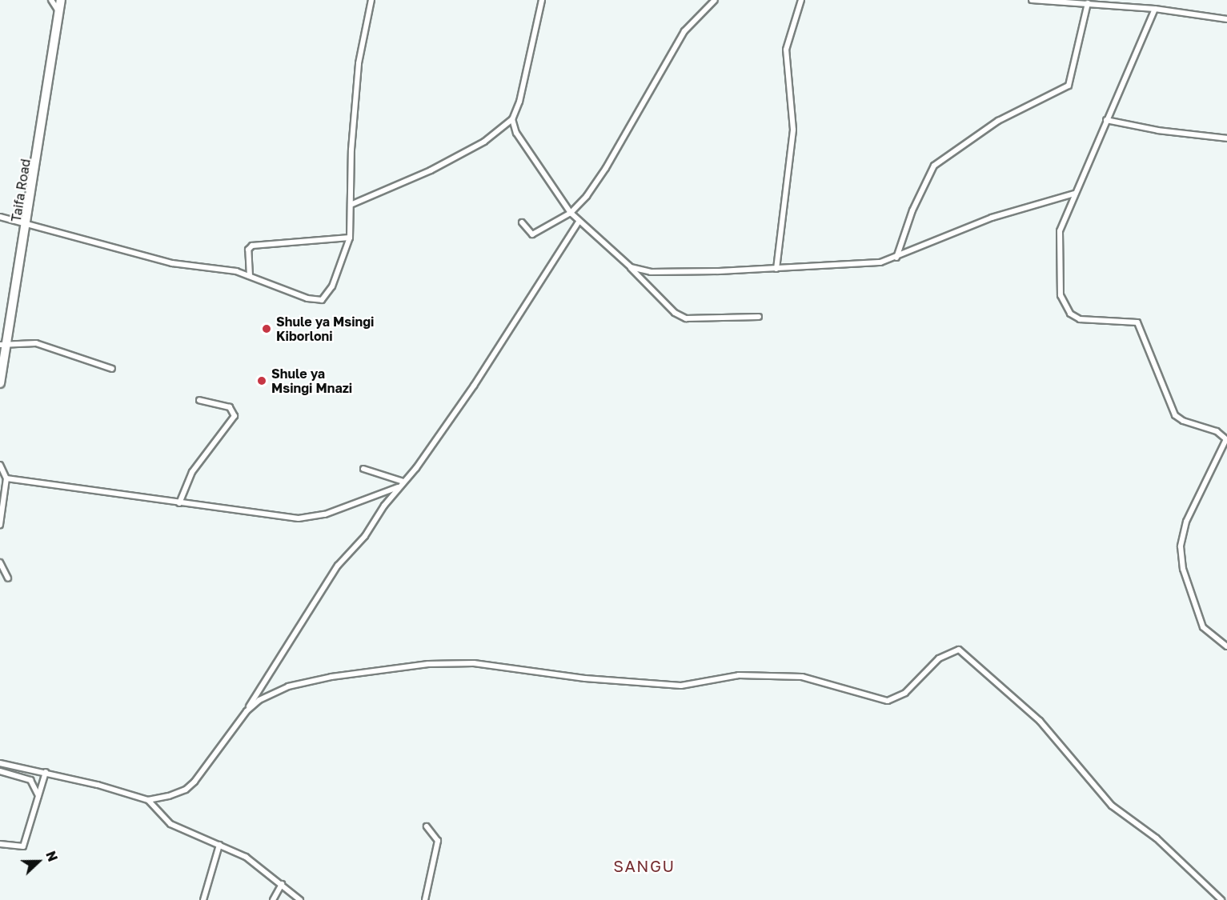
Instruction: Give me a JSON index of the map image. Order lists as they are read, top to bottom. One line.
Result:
{"streets":{"highway":["Taifa Road"]},"districts":["SANGU"],"places":["Shule ya Msingi Kiborloni","Shule ya Msingi Mnazi"],"north":"right"}
